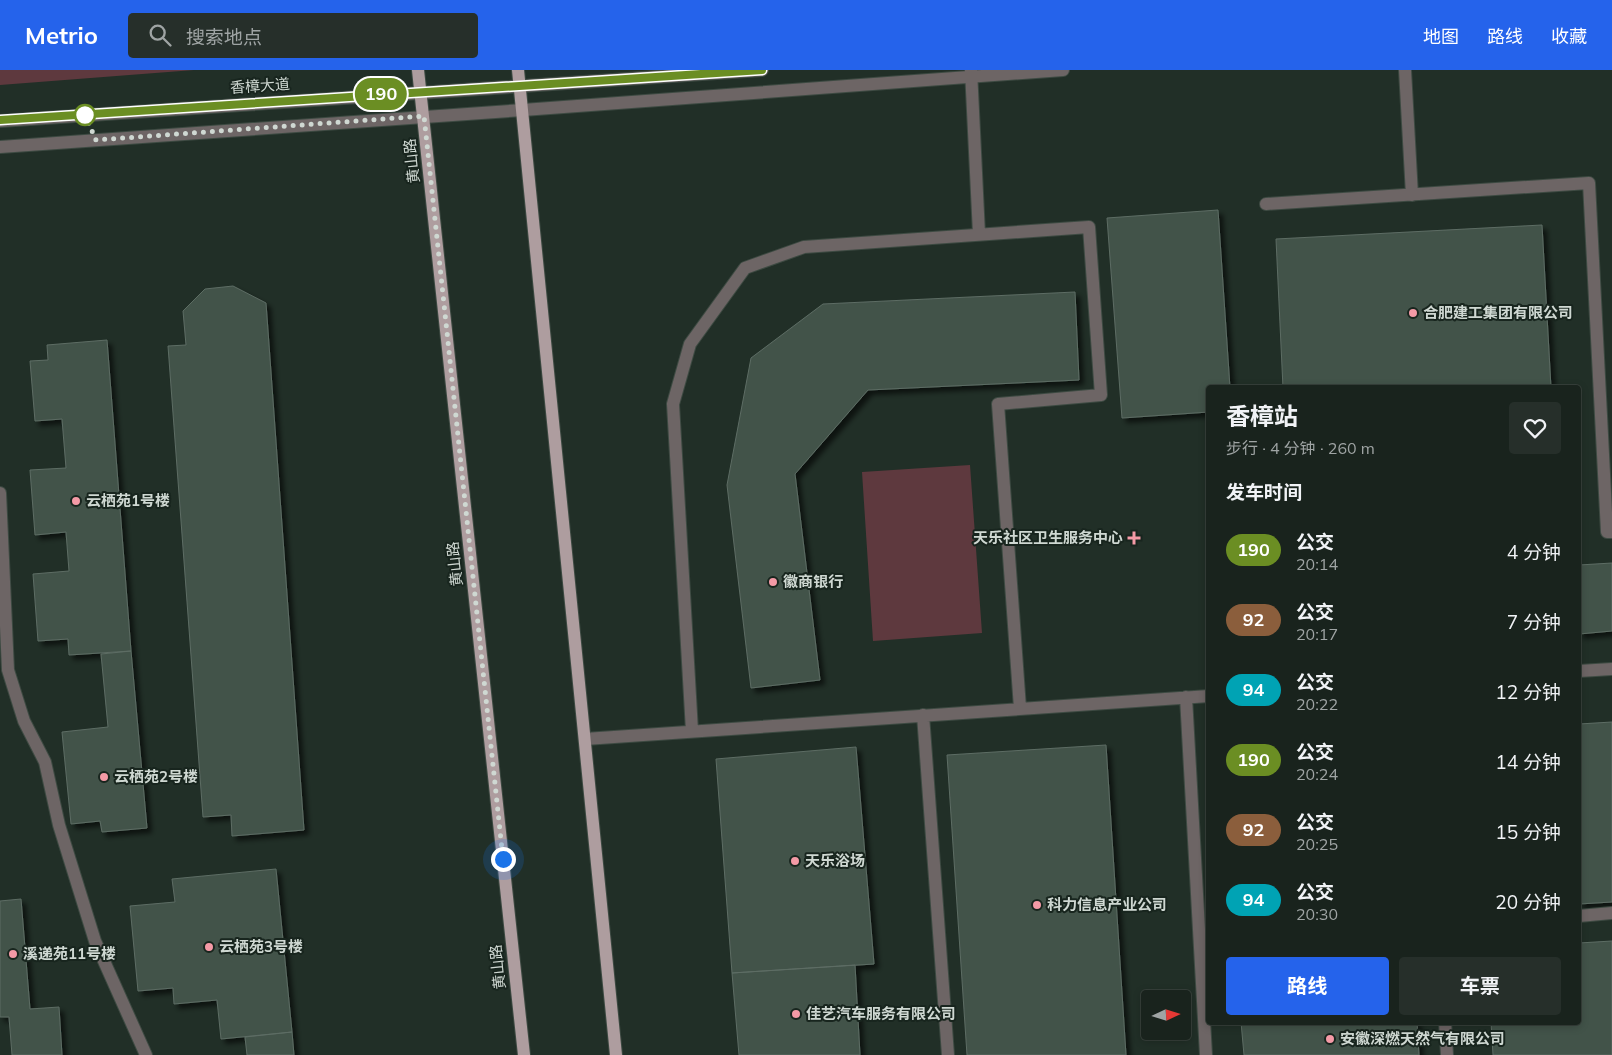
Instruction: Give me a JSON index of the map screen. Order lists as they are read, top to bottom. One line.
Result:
{"streets":{"main road":["黄山路"],"street":["香樟大道"]},"crossings":[["香樟大道","黄山路"]],"places":{"other":["合肥建工集团有限公司","云栖苑1号楼","徽商银行","云栖苑2号楼","天乐浴场","科力信息产业公司","云栖苑3号楼","溪递苑11号楼","佳艺汽车服务有限公司","安徽深燃天然气有限公司"],"health":["天乐社区卫生服务中心"]},"lines":["bus line 190"],"north":"right","page":{"header":"Metrio","search":"搜索地点","nav":["地图","路线","收藏"],"on_map":"190","heading":[["香樟站","步行 · 4 分钟 · 260 m"],"发车时间"],"list":[{"mark":"190","name":"公交","note":"20:14","value":"4 分钟"},{"mark":"92","name":"公交","note":"20:17","value":"7 分钟"},{"mark":"94","name":"公交","note":"20:22","value":"12 分钟"},{"mark":"190","name":"公交","note":"20:24","value":"14 分钟"},{"mark":"92","name":"公交","note":"20:25","value":"15 分钟"},{"mark":"94","name":"公交","note":"20:30","value":"20 分钟"}],"buttons":["路线","车票"]}}
